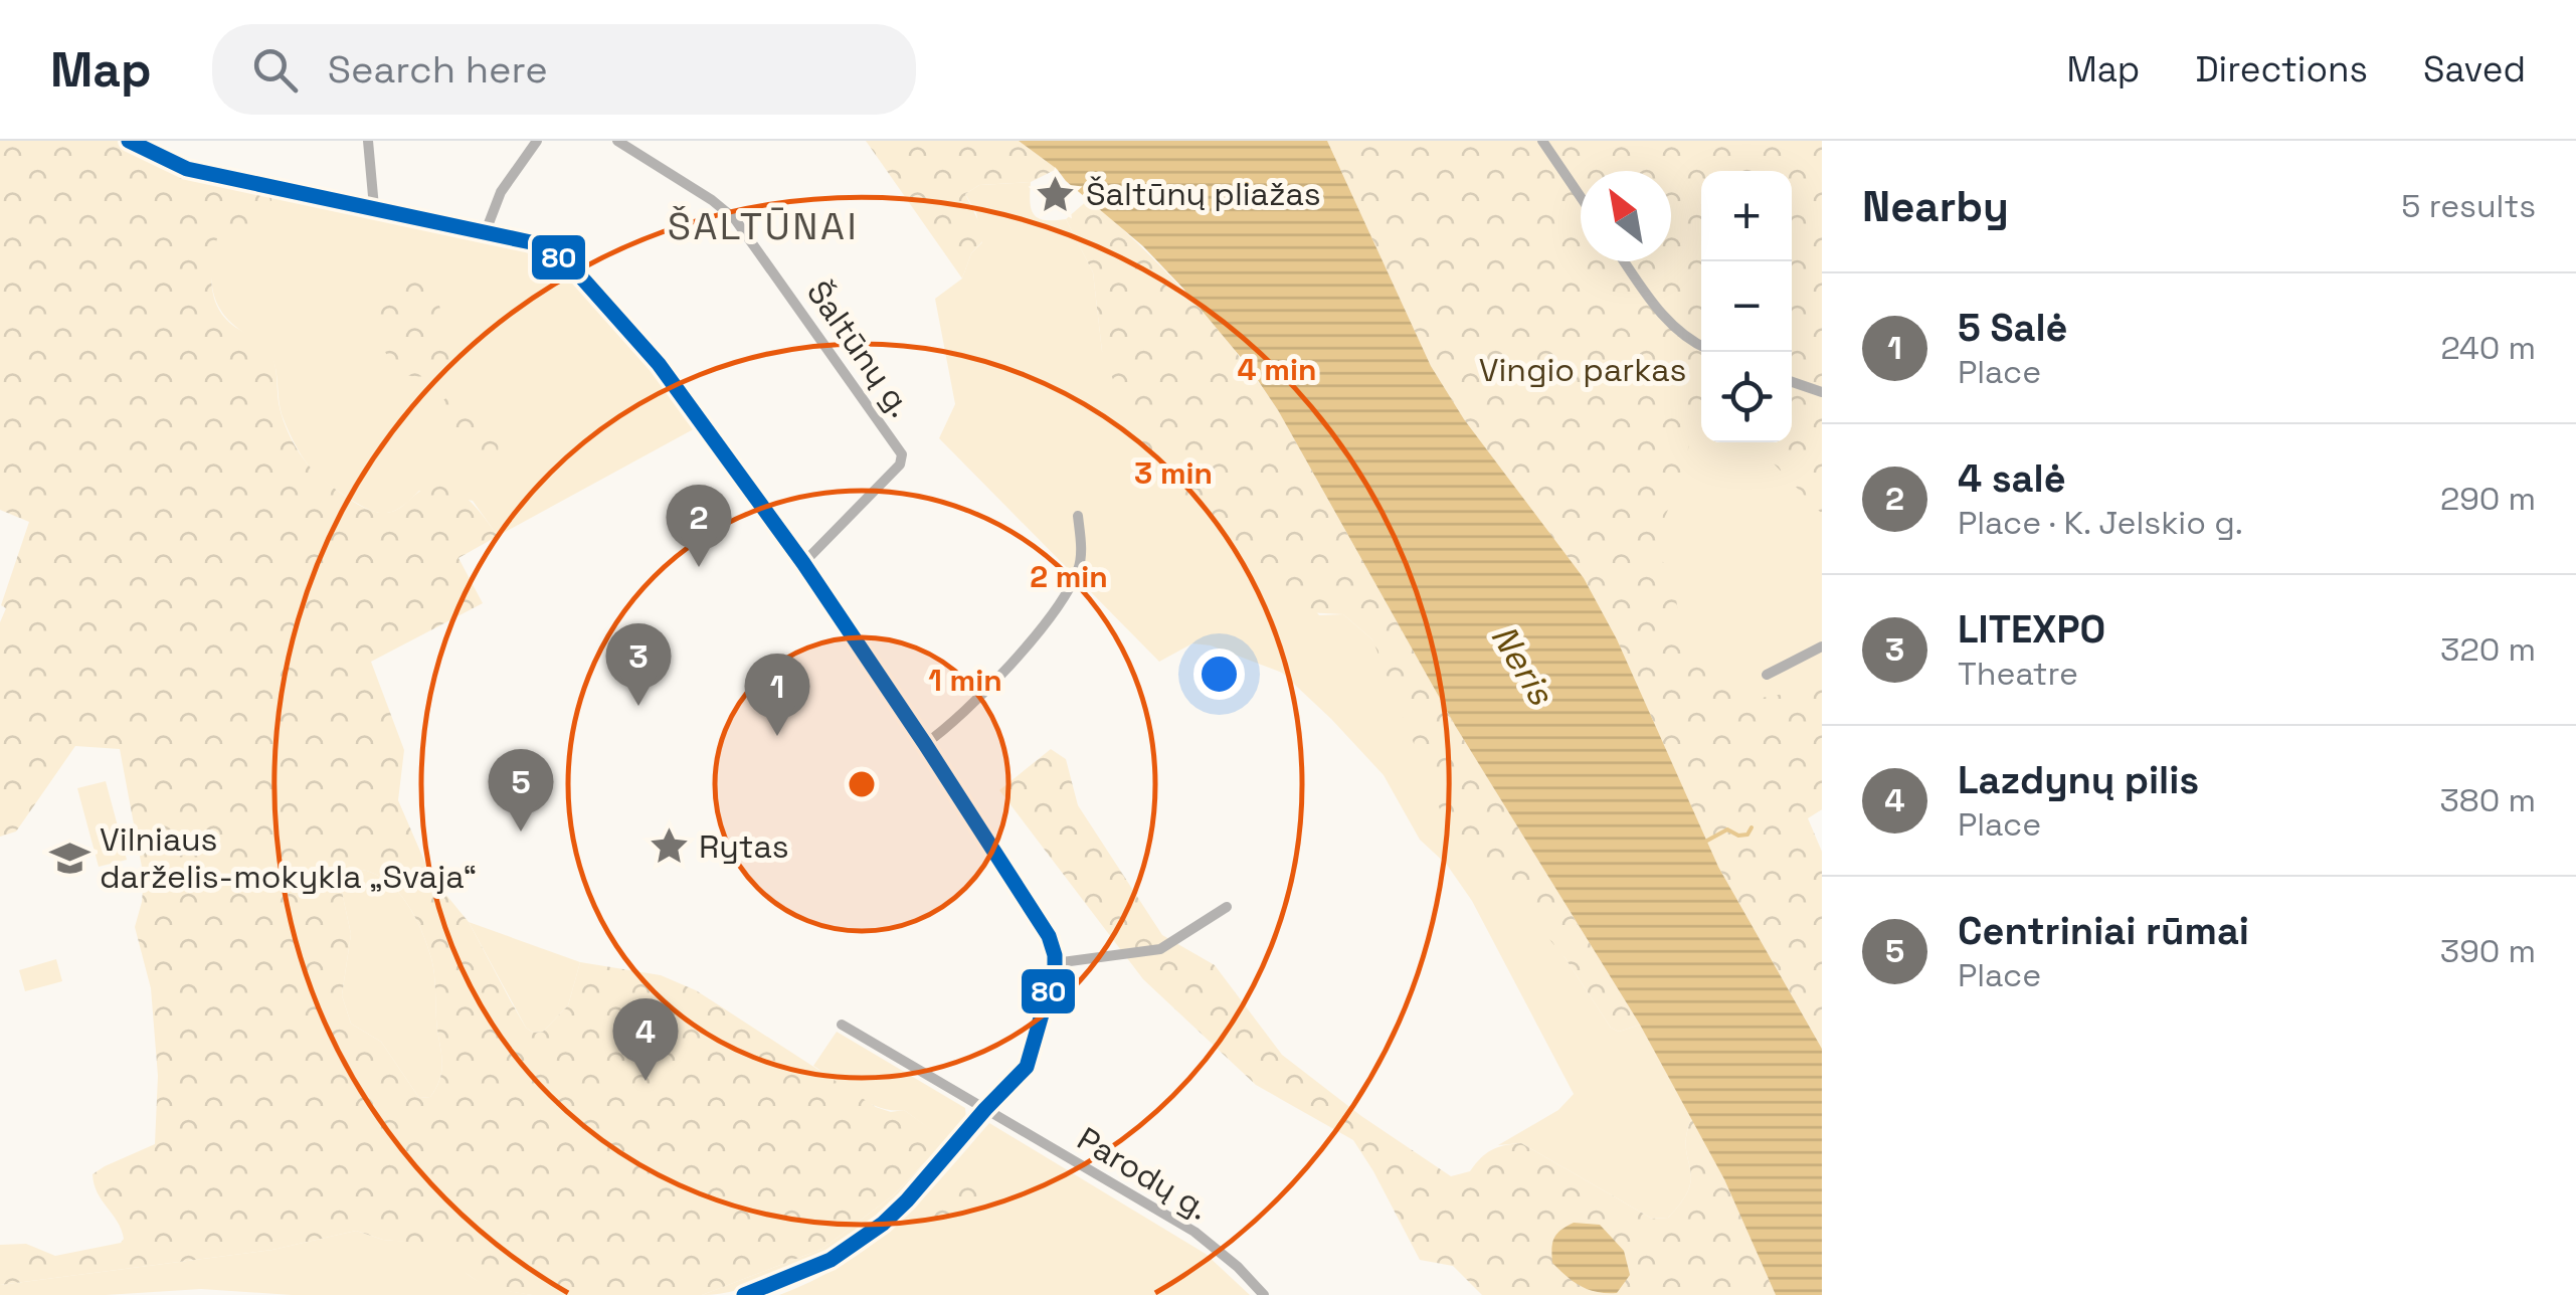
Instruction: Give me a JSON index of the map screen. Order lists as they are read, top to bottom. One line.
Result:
{"streets":{"street":["Šaltūnų g.","Parodų g."]},"districts":["ŠALTŪNAI"],"water":["Neris"],"parks":["Vingio parkas"],"places":{"place":["Šaltūnų pliažas","Rytas"],"school or university":["Vilniaus darželis-mokykla „Svaja“"]},"lines":["transit line 80"],"north":"top left","page":{"header":"Map","search":"Search here","nav":["Map","Directions","Saved"],"heading":["Nearby","5 results"],"map_buttons":["+","−"],"list":[{"mark":"1","name":"5 Salė","note":"Place","value":"240 m"},{"mark":"2","name":"4 salė","note":"Place · K. Jelskio g.","value":"290 m"},{"mark":"3","name":"LITEXPO","note":"Theatre","value":"320 m"},{"mark":"4","name":"Lazdynų pilis","note":"Place","value":"380 m"},{"mark":"5","name":"Centriniai rūmai","note":"Place","value":"390 m"}],"pins":["2","3","1","5","4"]},"rings":["4 min","3 min","2 min","1 min"]}
